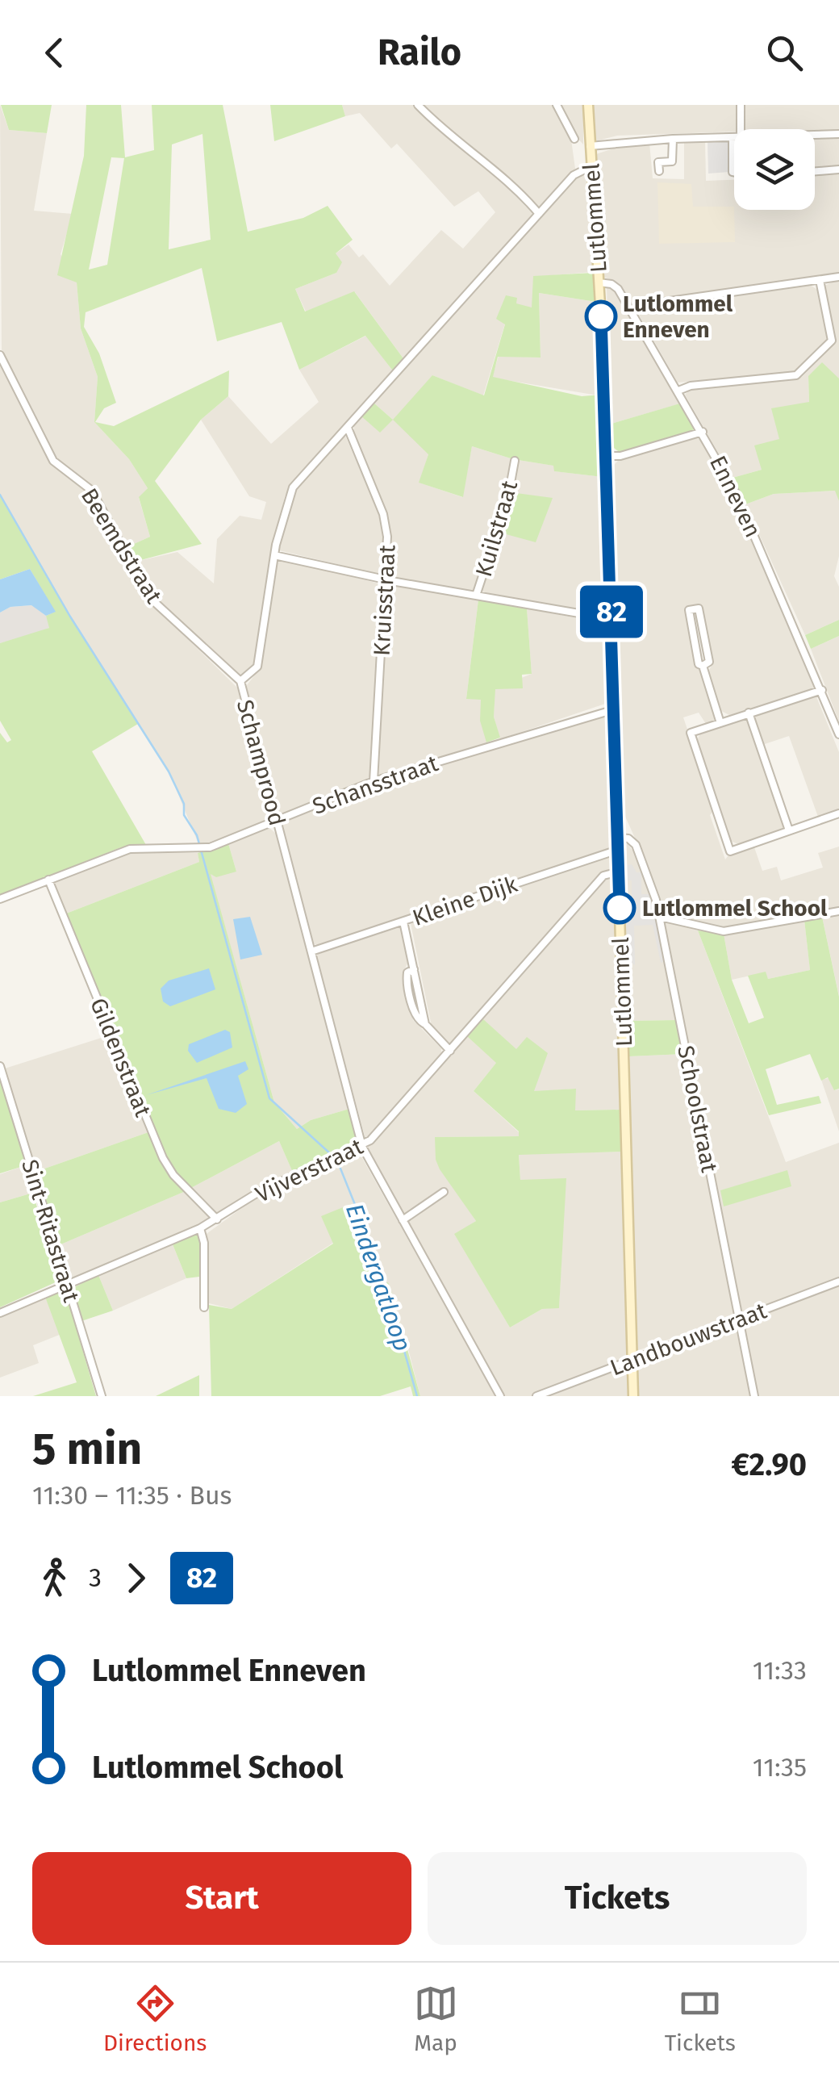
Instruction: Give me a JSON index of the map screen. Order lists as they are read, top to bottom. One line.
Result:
{"streets":{"main road":["Lutlommel"],"street":["Enneven","Kuilstraat","Beemdstraat","Kruisstraat","Schamprood","Schansstraat","Kleine Dijk","Gildenstraat","Schoolstraat","Vijverstraat","Sint-Ritastraat","Landbouwstraat"]},"crossings":[["Lutlommel","Enneven"],["Lutlommel","Schamprood"],["Lutlommel","Schansstraat"],["Lutlommel","Kleine Dijk"],["Lutlommel","Schoolstraat"],["Lutlommel","Vijverstraat"],["Lutlommel","Landbouwstraat"],["Beemdstraat","Schamprood"],["Kruisstraat","Schamprood"],["Kruisstraat","Schansstraat"],["Schamprood","Schansstraat"],["Schamprood","Kleine Dijk"],["Schamprood","Vijverstraat"],["Schansstraat","Gildenstraat"],["Gildenstraat","Vijverstraat"],["Schoolstraat","Landbouwstraat"],["Vijverstraat","Sint-Ritastraat"]],"water":["Eindergatloop"],"places":["Lutlommel Enneven","Lutlommel School"],"lines":["bus line 82"],"page":{"header":"Railo","on_map":"82","heading":["5 min","11:30 – 11:35 · Bus","€2.90"],"legs":["3","82"],"list":[{"name":"Lutlommel Enneven","value":"11:33"},{"name":"Lutlommel School","value":"11:35"}],"buttons":["Start","Tickets"],"tabs":["Directions","Map","Tickets"]}}
